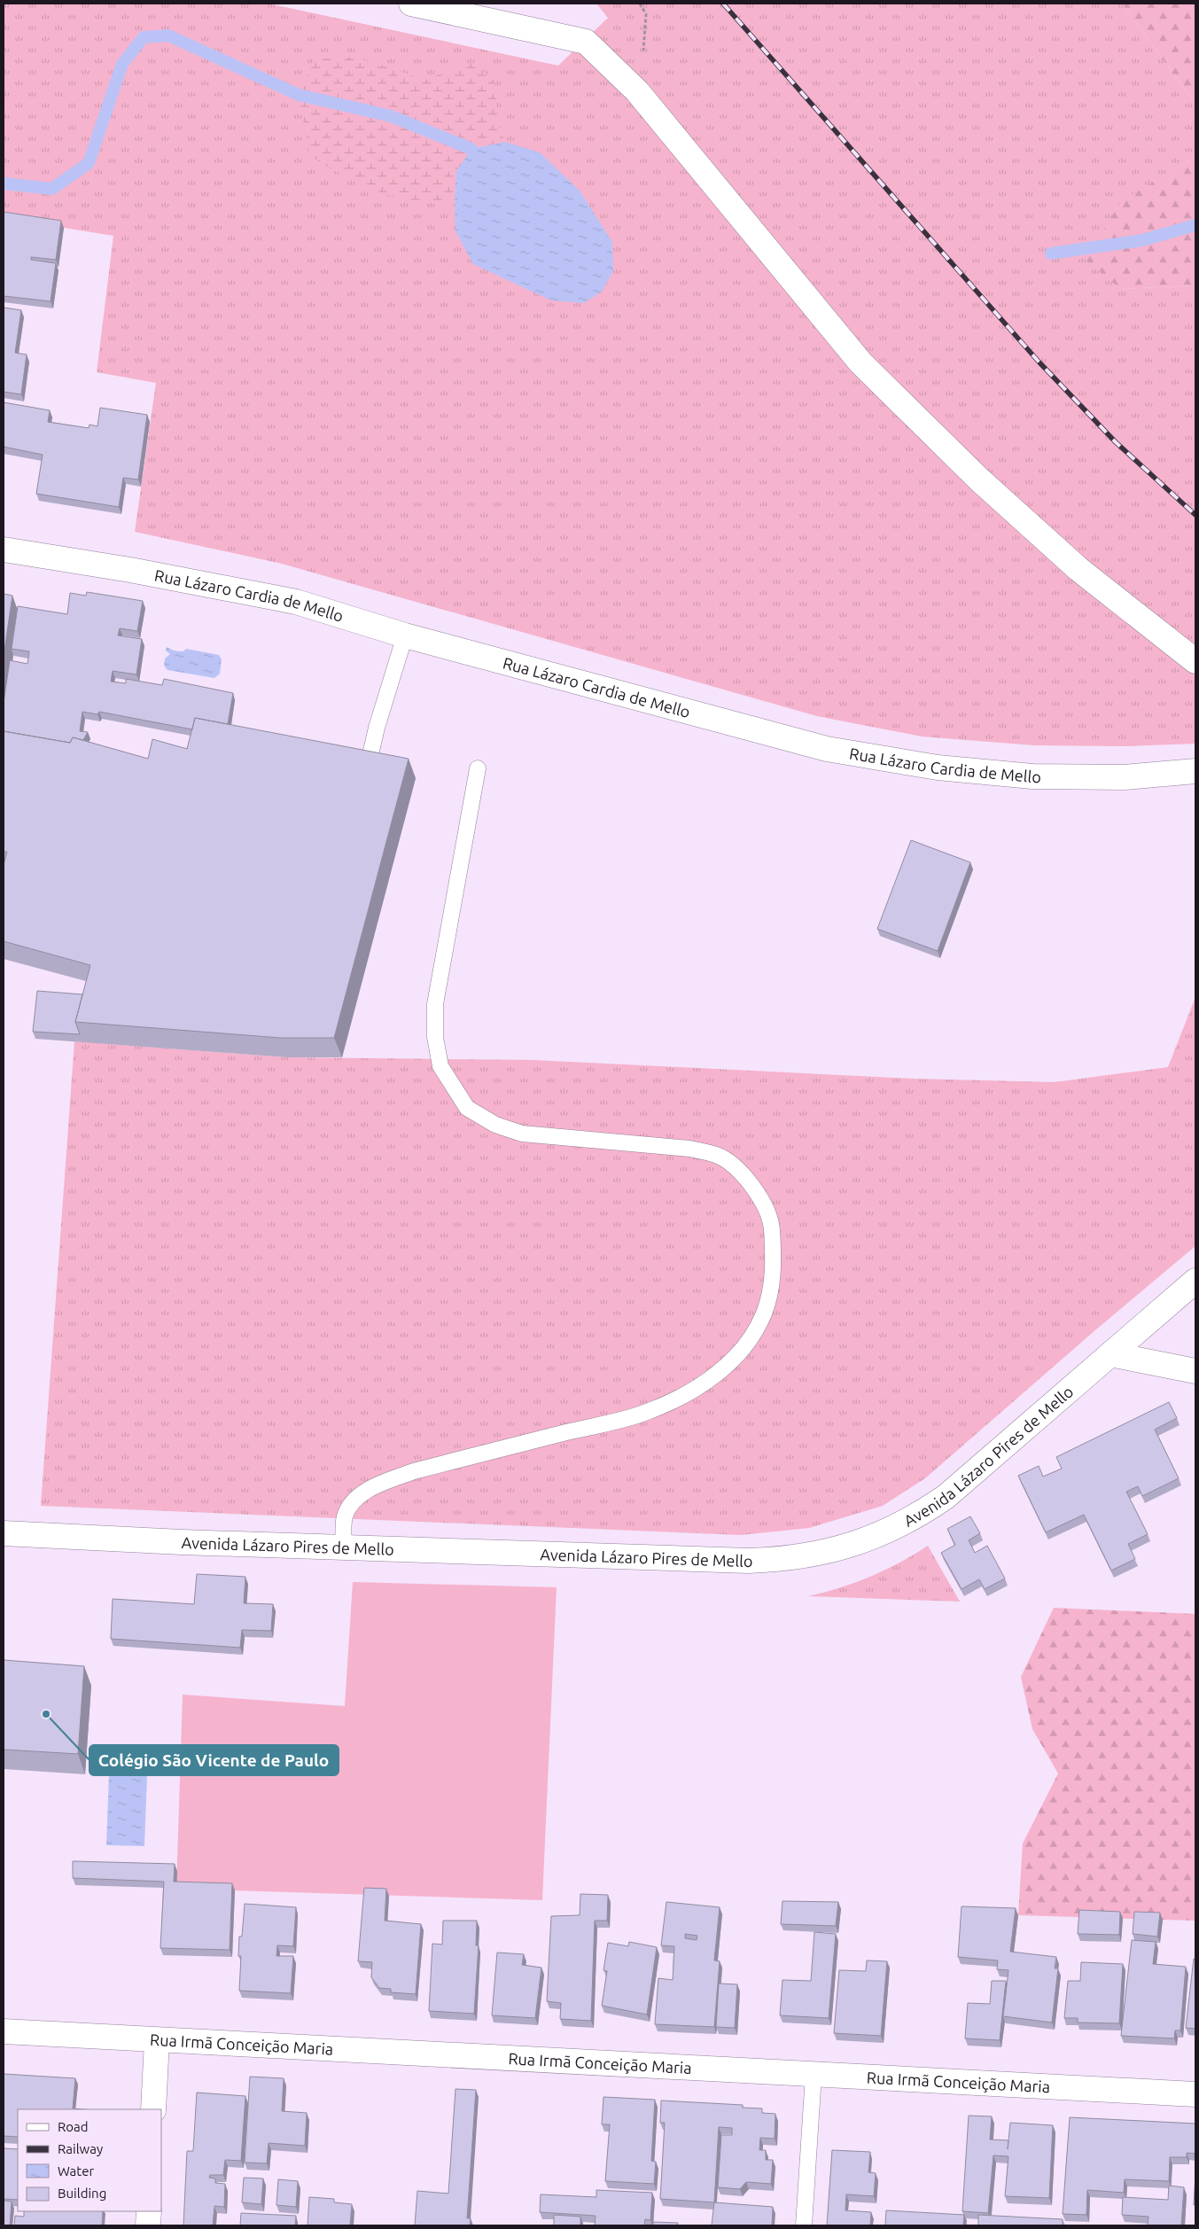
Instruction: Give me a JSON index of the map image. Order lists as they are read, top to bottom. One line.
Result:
{"streets":{"street":["Rua Lázaro Cardia de Mello","Avenida Lázaro Pires de Mello","Rua Irmã Conceição Maria"]},"places":["Colégio São Vicente de Paulo"],"legend":["Road","Railway","Water","Building"]}
